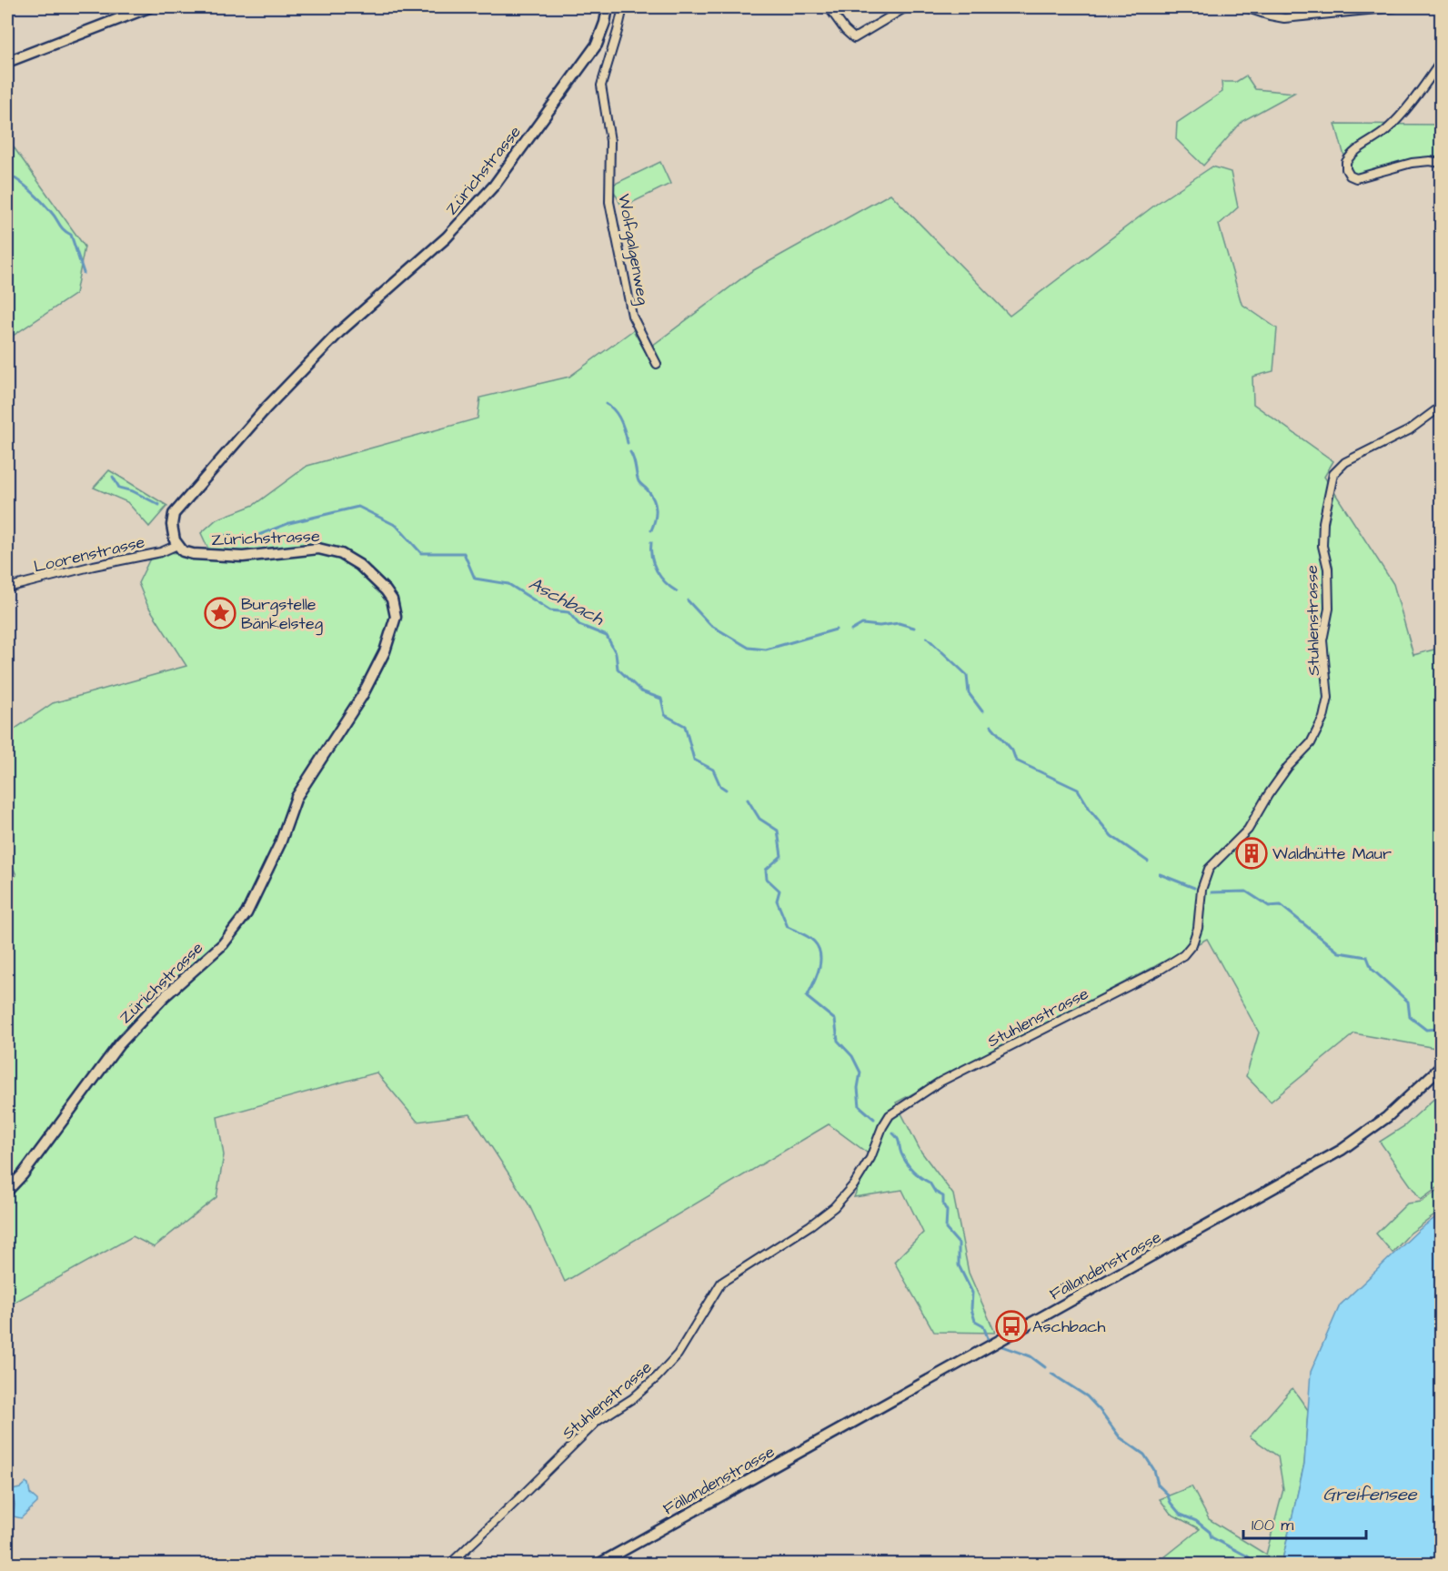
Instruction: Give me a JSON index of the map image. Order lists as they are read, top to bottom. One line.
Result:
{"streets":{"street":["Zürichstrasse","Wolfgalgenweg","Loorenstrasse","Stuhlenstrasse","Fällandenstrasse"]},"crossings":[["Zürichstrasse","Loorenstrasse"]],"water":["Aschbach","Greifensee"],"places":{"place":["Burgstelle Bänkelsteg"],"building":["Waldhütte Maur"],"bus stop":["Aschbach"]},"scale_bar":"100 m"}
